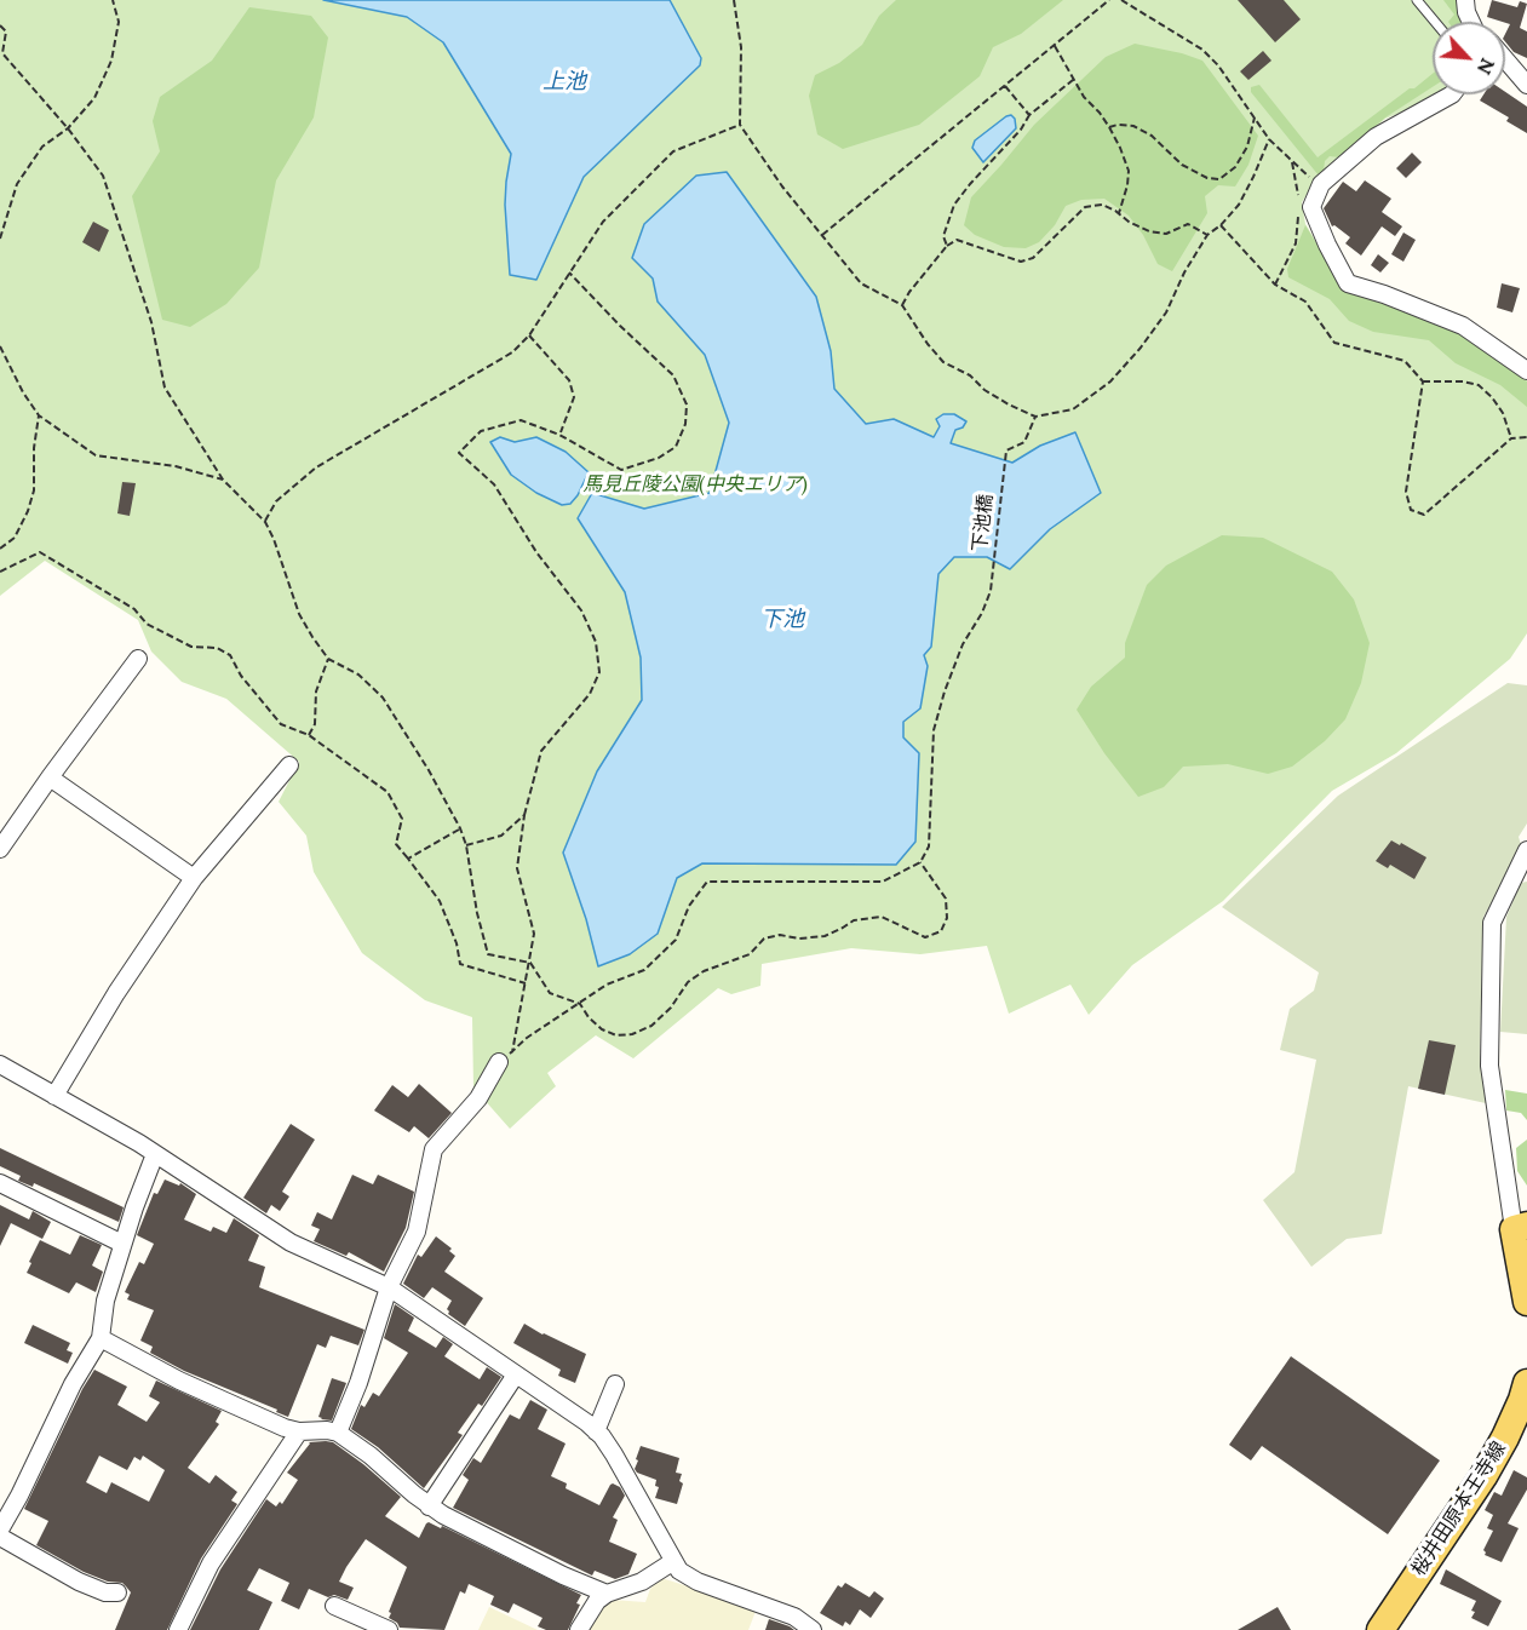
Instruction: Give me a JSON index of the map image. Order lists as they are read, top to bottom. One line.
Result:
{"streets":{"main road":["桜井田原本王寺線"],"path":["下池橋"]},"water":["上池","下池"],"parks":["馬見丘陵公園(中央エリア)"],"north":"bottom right"}
